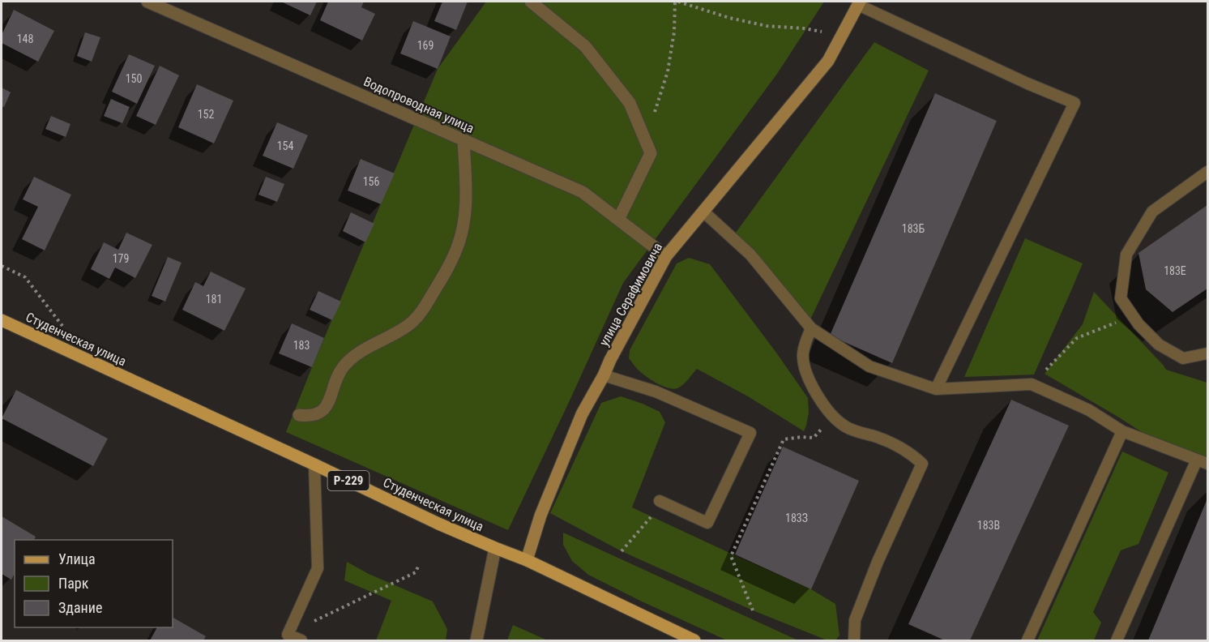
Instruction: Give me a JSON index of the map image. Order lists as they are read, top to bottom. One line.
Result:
{"streets":{"main road":["Студенческая улица","Р-229"],"street":["Водопроводная улица","улица Серафимовича"]},"crossings":[["Водопроводная улица","улица Серафимовича"],["улица Серафимовича","Студенческая улица"]],"house_numbers":["148","169","150","152","154","156","183Б","179","183Е","181","183","183З","183В"],"legend":["Улица","Парк","Здание"]}
